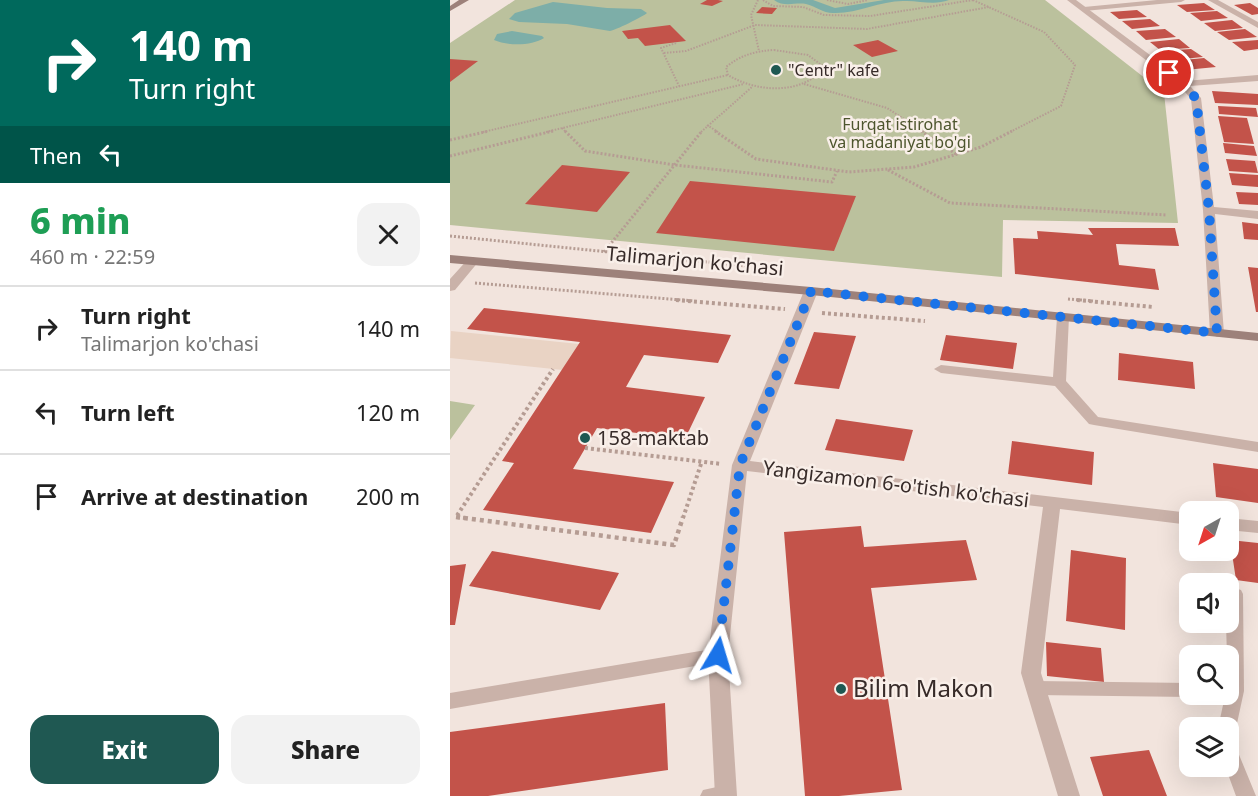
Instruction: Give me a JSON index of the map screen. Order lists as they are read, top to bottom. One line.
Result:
{"streets":{"street":["Talimarjon ko'chasi","Yangizamon 6-o'tish ko'chasi"]},"parks":["Furqat istirohat va madaniyat bo'gi"],"places":["\"Centr\" kafe","158-maktab","Bilim Makon"],"north":"bottom left","page":{"turn":["140 m","Turn right"],"then":"Then","heading":["6 min","460 m · 22:59"],"list":[{"name":"Turn right","note":"Talimarjon ko'chasi","value":"140 m"},{"name":"Turn left","value":"120 m"},{"name":"Arrive at destination","value":"200 m"}],"buttons":["Exit","Share"]}}
